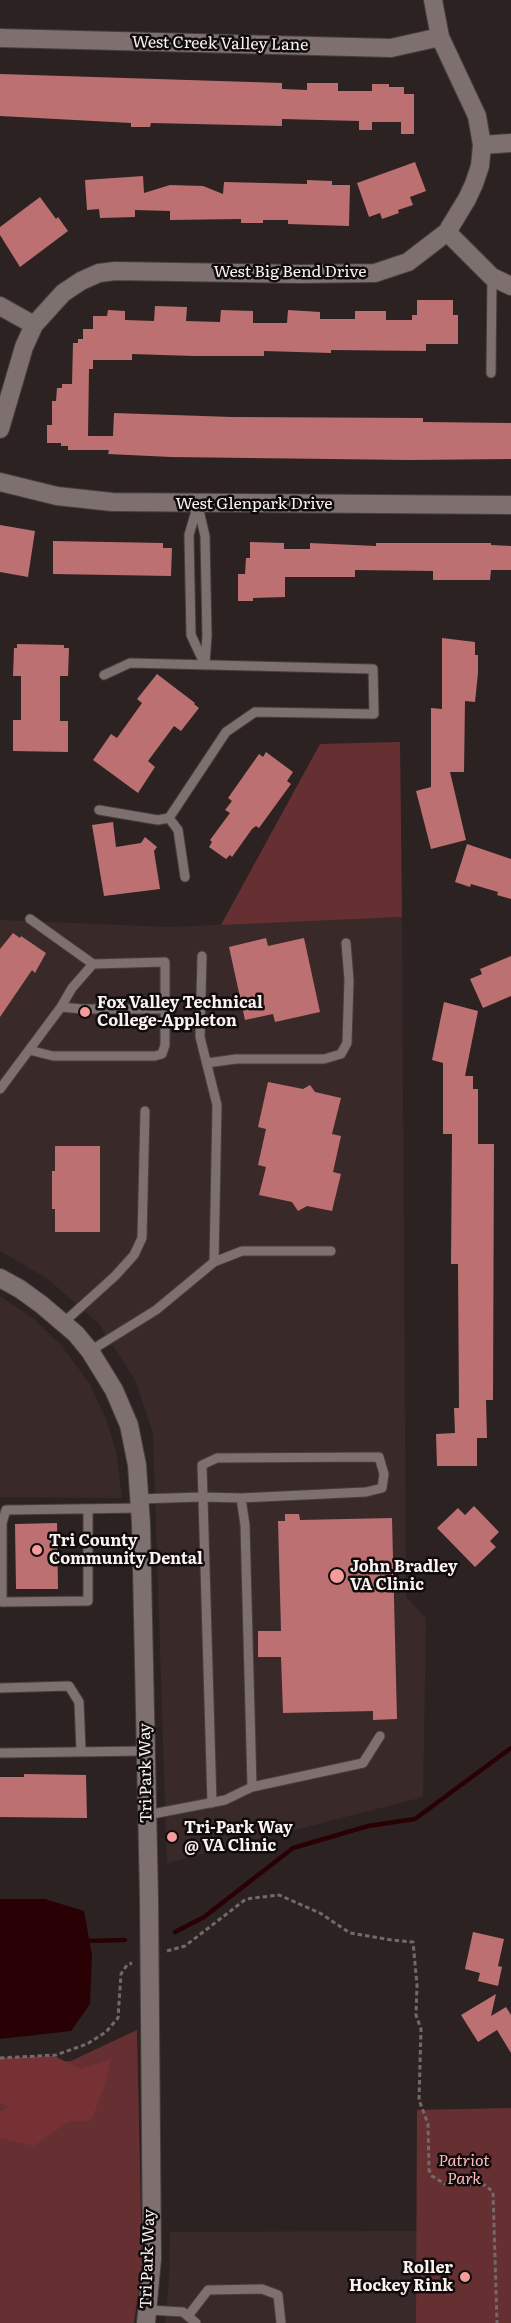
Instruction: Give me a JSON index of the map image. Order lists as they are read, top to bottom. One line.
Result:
{"streets":{"street":["West Creek Valley Lane","West Big Bend Drive","West Glenpark Drive","Tri Park Way"]},"crossings":[["West Creek Valley Lane","West Big Bend Drive"]],"parks":["Patriot Park"],"places":["Fox Valley Technical College-Appleton","Tri County Community Dental","John Bradley VA Clinic","Tri-Park Way @ VA Clinic","Roller Hockey Rink"]}
